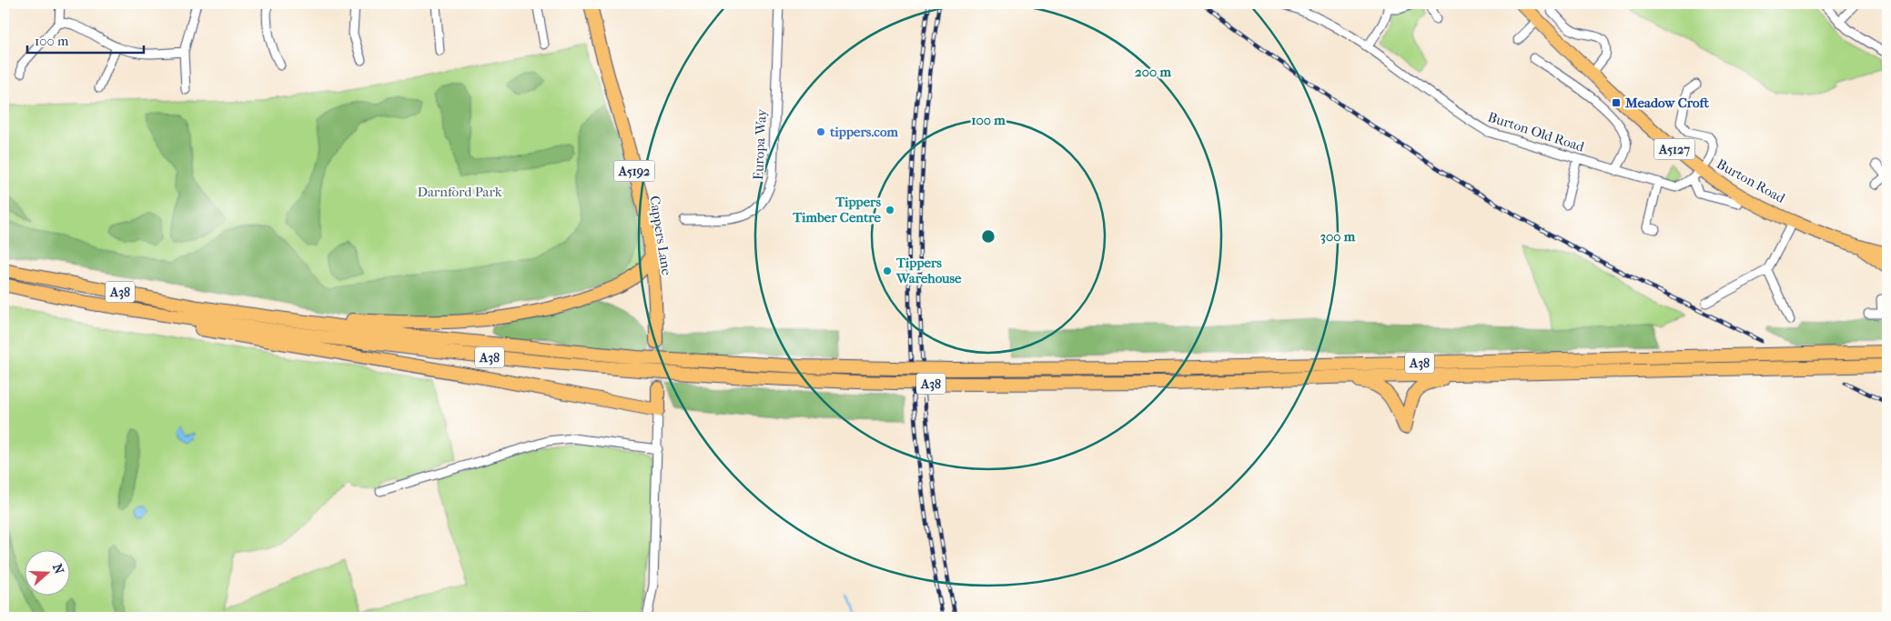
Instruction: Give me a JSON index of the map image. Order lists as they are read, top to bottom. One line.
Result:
{"streets":{"highway":["A5127","A5192","Burton Road","Cappers Lane","A38"],"street":["Burton Old Road","Europa Way"]},"crossings":[["A5127","Burton Road"]],"parks":["Darnford Park"],"places":{"transit":["Meadow Croft"],"other":["tippers.com","Tippers Timber Centre","Tippers Warehouse"]},"scale_bar":"100 m","north":"right","rings":["200 m","100 m","300 m"]}
